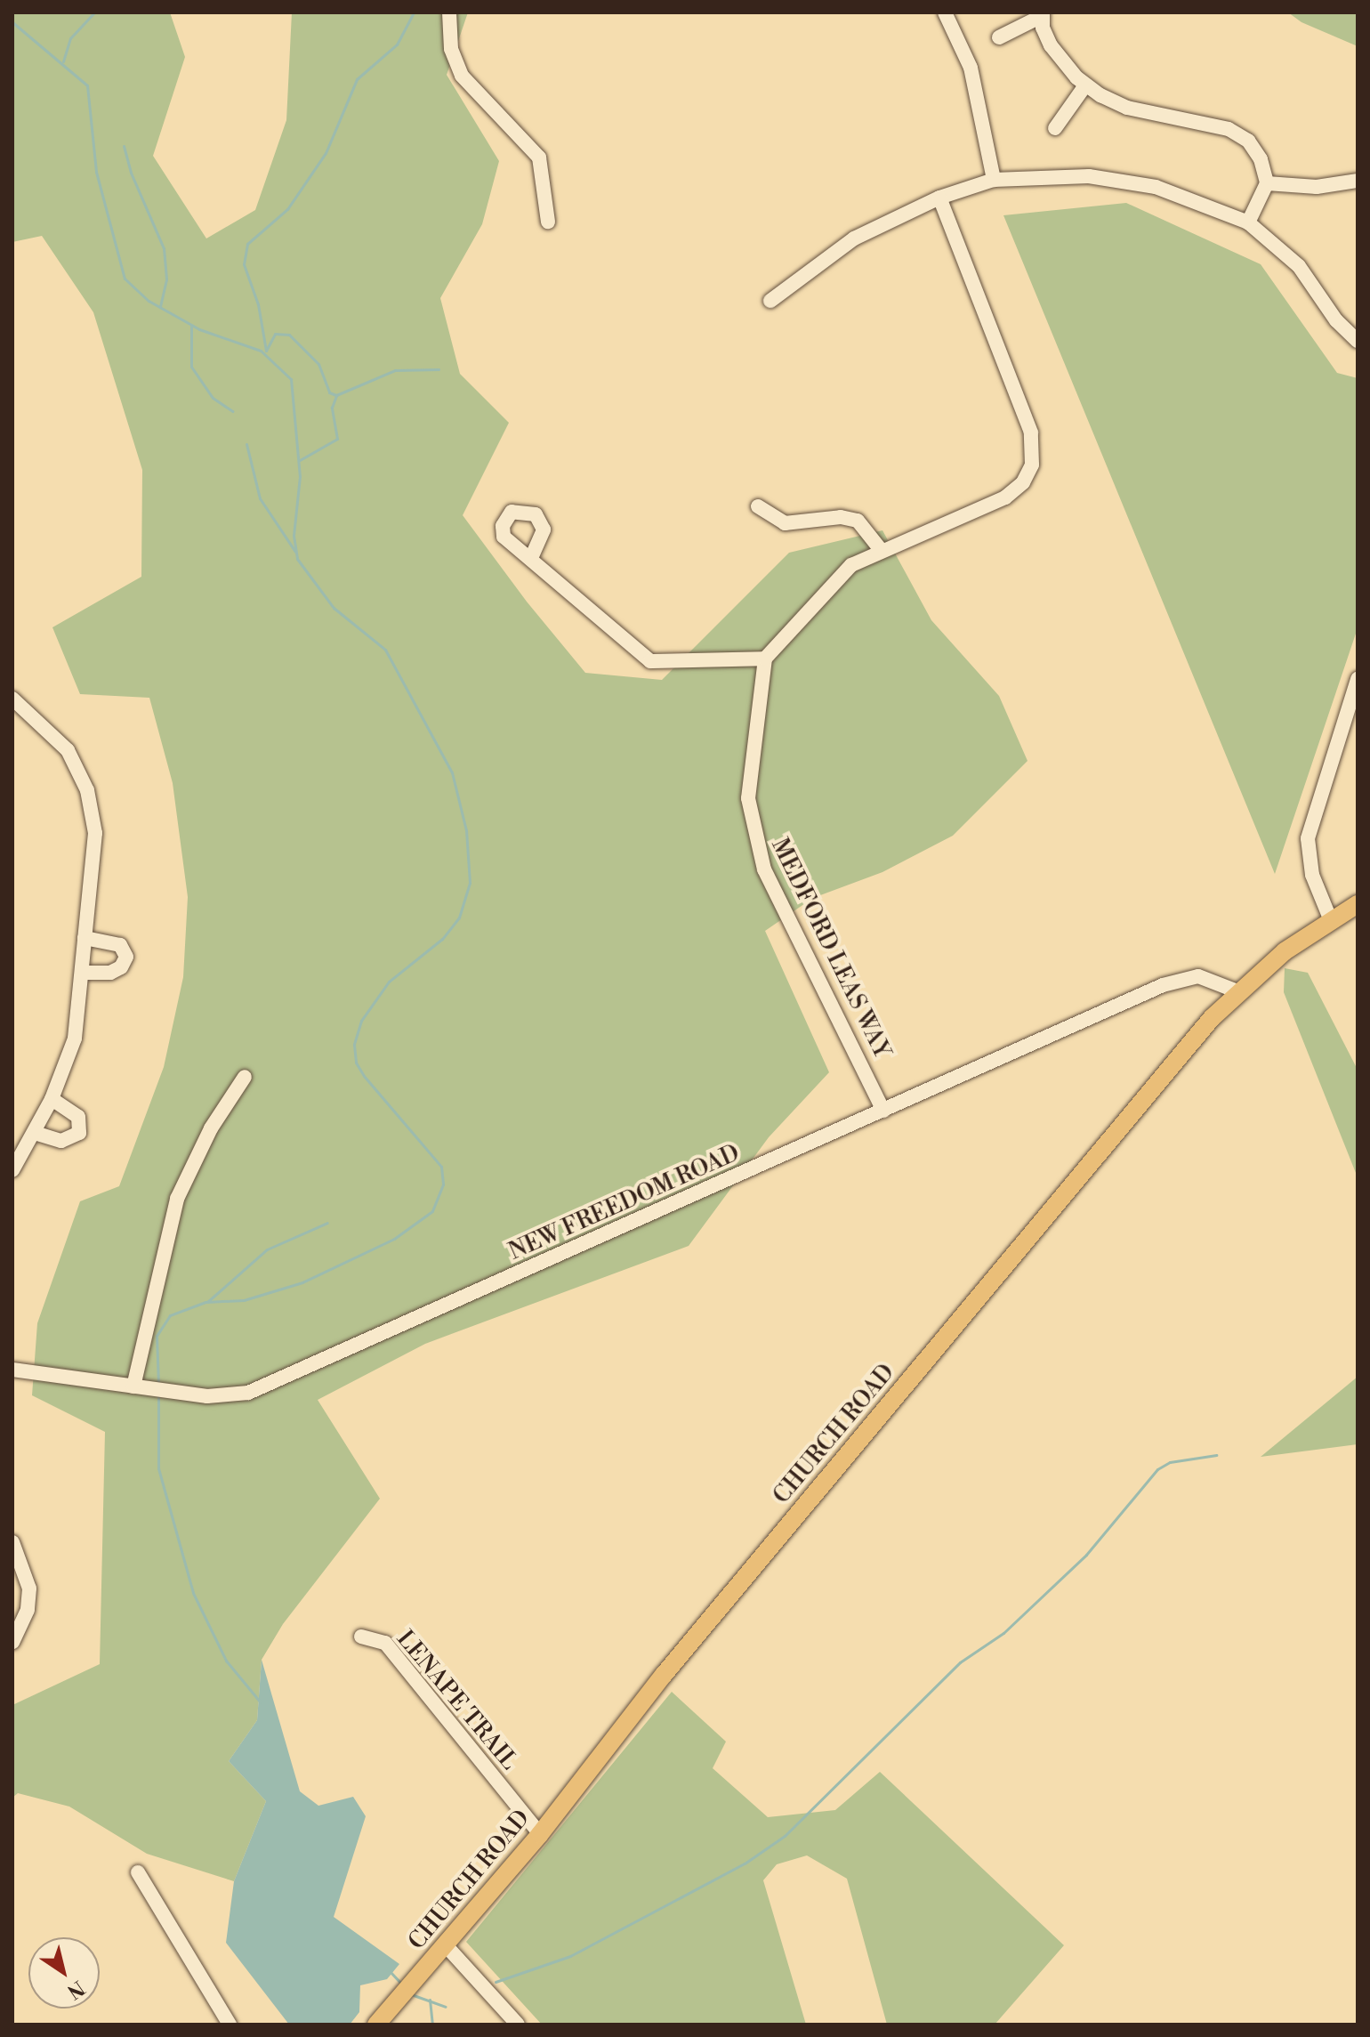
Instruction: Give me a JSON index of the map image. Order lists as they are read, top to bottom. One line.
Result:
{"streets":{"main road":["CHURCH ROAD"],"street":["MEDFORD LEAS WAY","NEW FREEDOM ROAD","LENAPE TRAIL"]},"crossings":[["MEDFORD LEAS WAY","NEW FREEDOM ROAD"],["NEW FREEDOM ROAD","CHURCH ROAD"],["CHURCH ROAD","LENAPE TRAIL"]],"north":"bottom right"}
